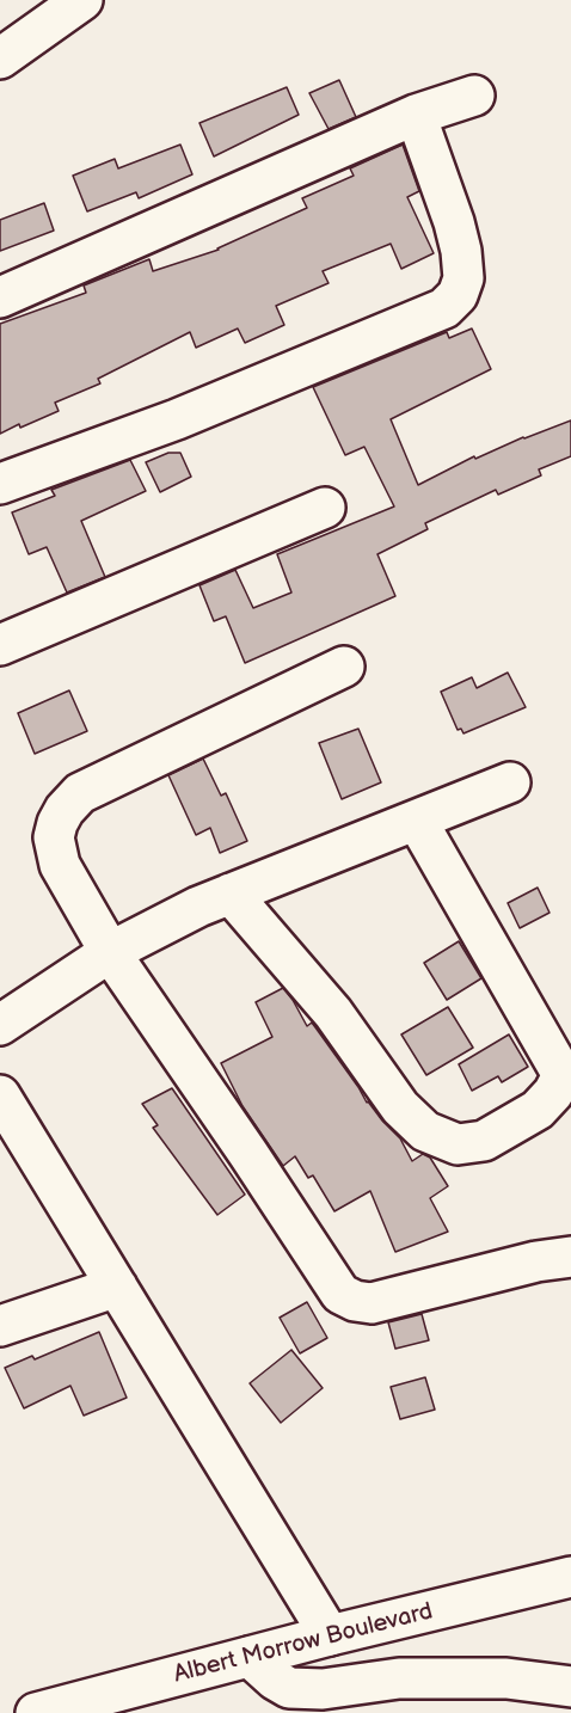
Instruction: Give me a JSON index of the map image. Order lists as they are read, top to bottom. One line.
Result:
{"streets":{"street":["Albert Morrow Boulevard"]}}
